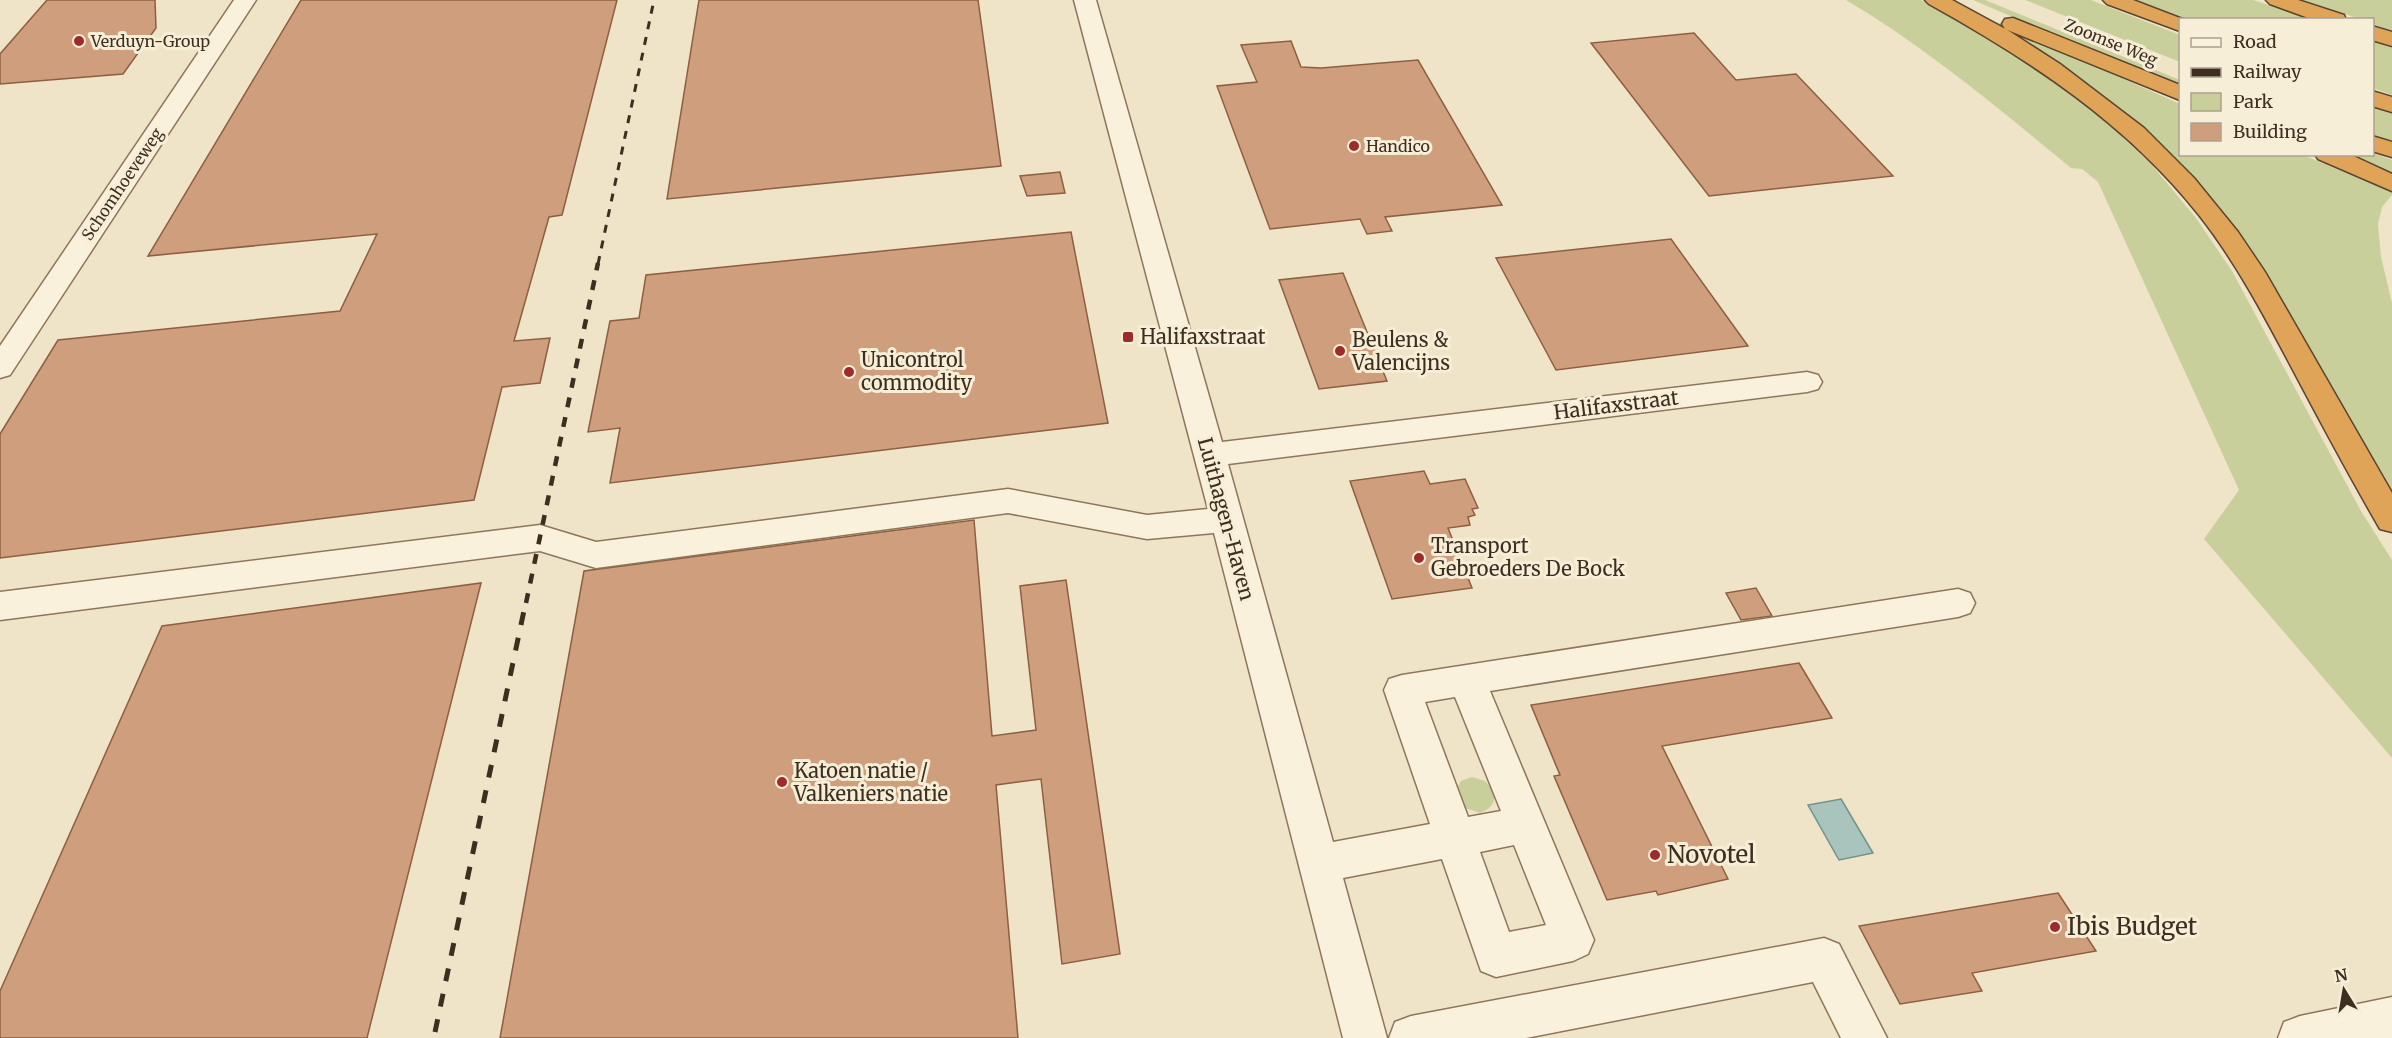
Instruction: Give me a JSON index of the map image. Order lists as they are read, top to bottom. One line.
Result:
{"streets":{"highway":["Zoomse Weg"],"street":["Schomhoeveweg","Halifaxstraat","Luithagen-Haven"]},"crossings":[["Halifaxstraat","Luithagen-Haven"]],"places":{"other":["Verduyn-Group","Handico","Beulens & Valencijns","Unicontrol commodity","Transport Gebroeders De Bock","Katoen natie / Valkeniers natie","Novotel","Ibis Budget"],"transit":["Halifaxstraat"]},"legend":["Road","Railway","Park","Building"],"north":"top"}
